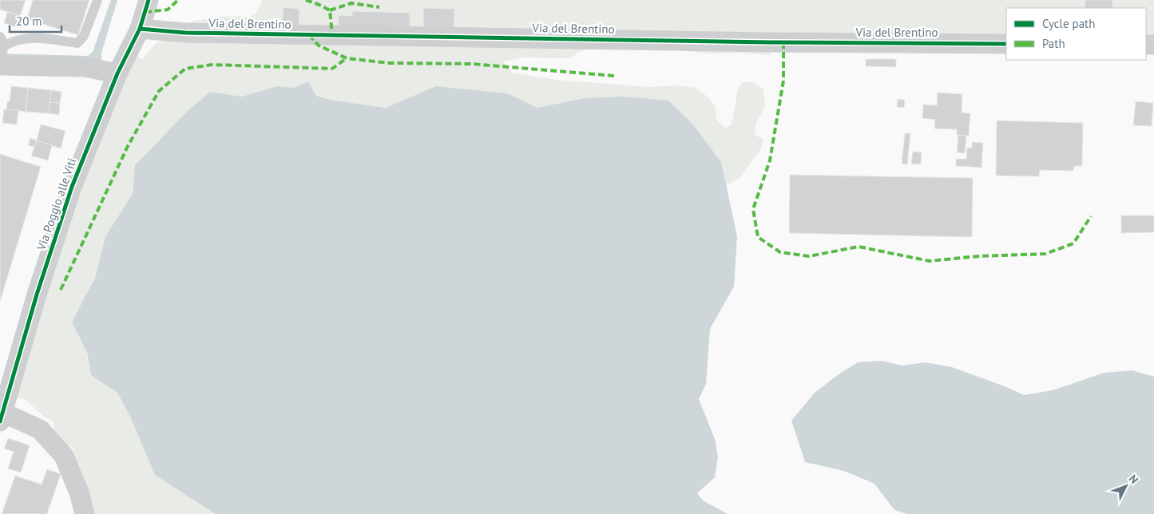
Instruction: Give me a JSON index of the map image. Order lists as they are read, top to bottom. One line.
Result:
{"streets":{"street":["Via del Brentino","Via Poggio alle Viti"]},"crossings":[["Via del Brentino","Via Poggio alle Viti"]],"legend":["Cycle path","Path"],"scale_bar":"20 m","north":"top right"}
